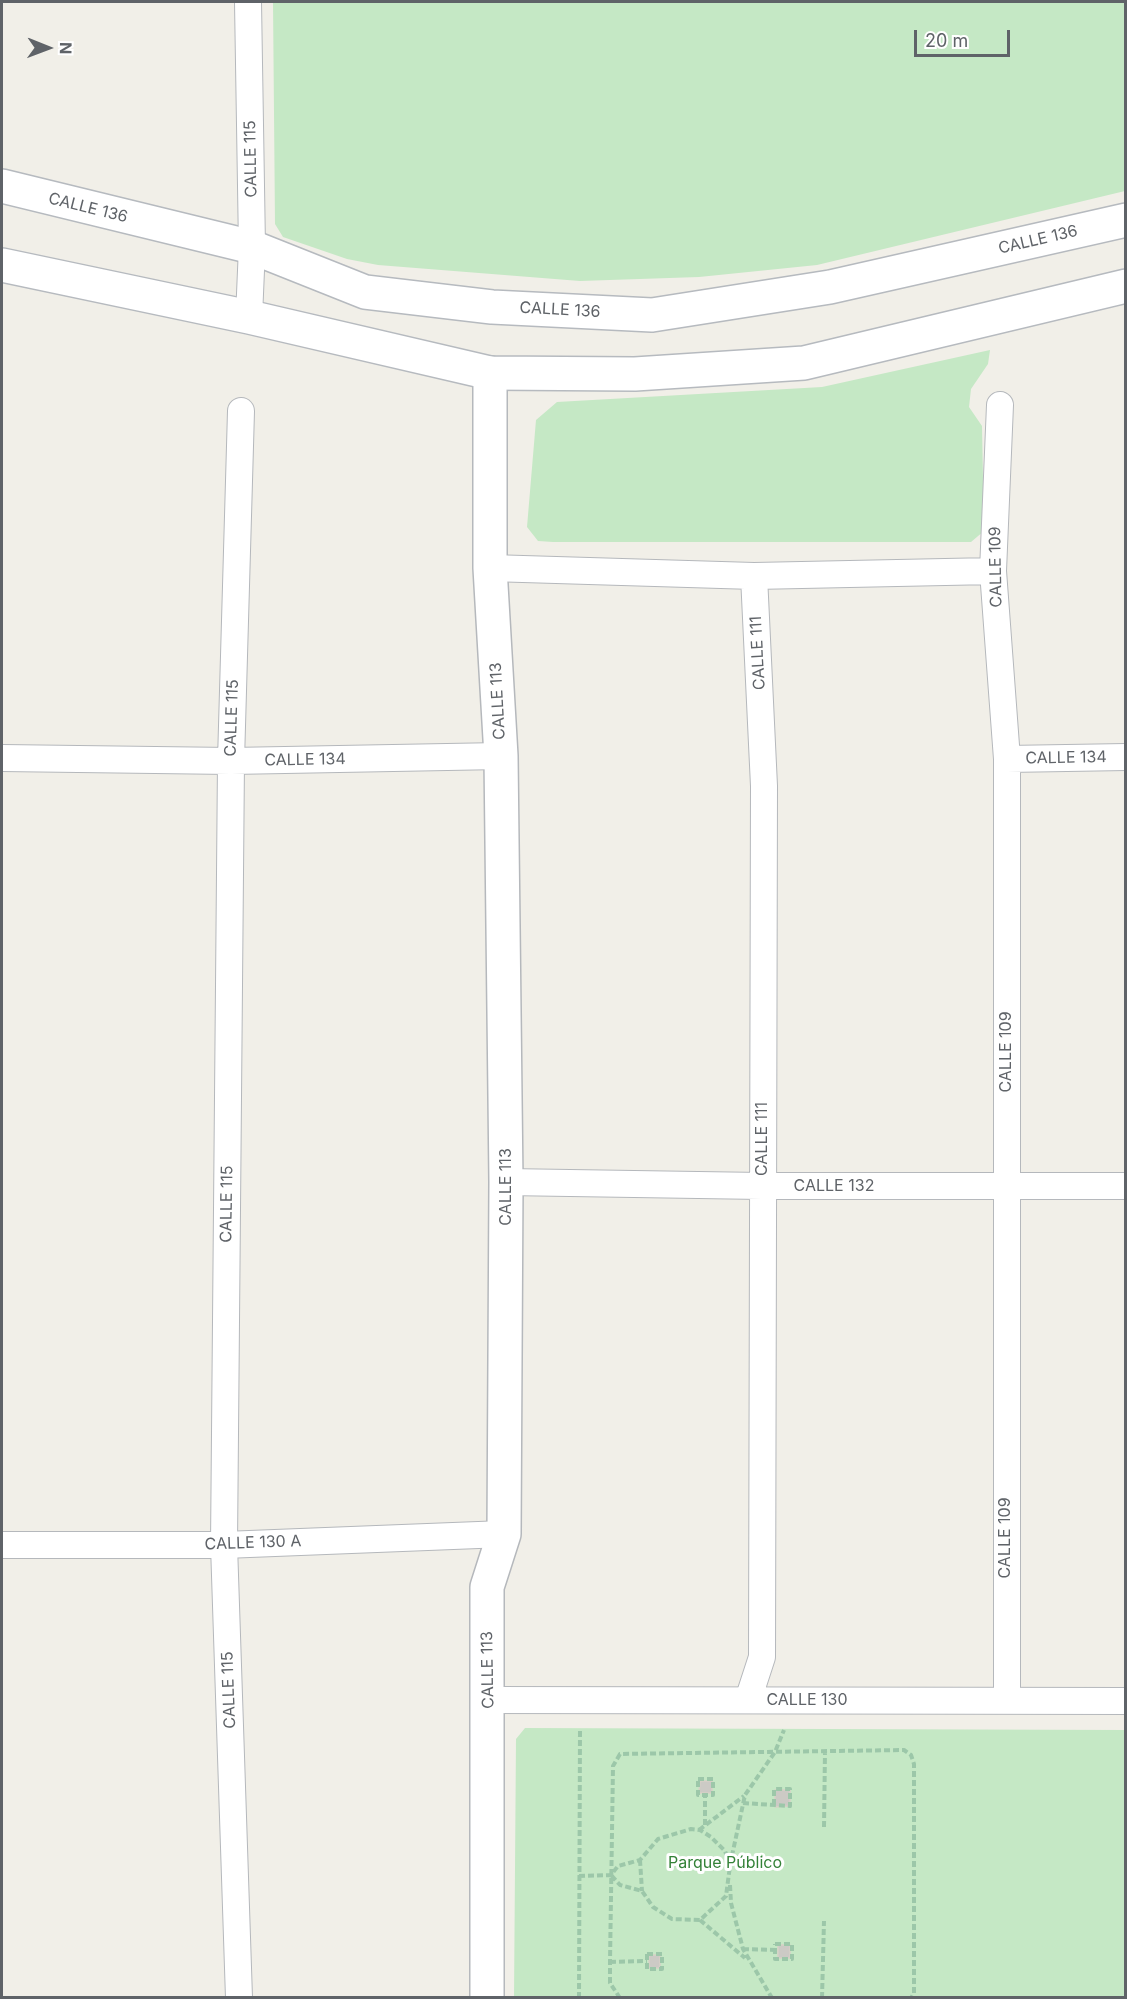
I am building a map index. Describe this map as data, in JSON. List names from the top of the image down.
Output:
{
  "streets": {
    "main road": ["CALLE 136", "CALLE 113"],
    "street": [
      "CALLE 115",
      "CALLE 109",
      "CALLE 111",
      "CALLE 134",
      "CALLE 132",
      "CALLE 130 A",
      "CALLE 130"
    ]
  },
  "crossings": [
    ["CALLE 115", "CALLE 136"],
    ["CALLE 115", "CALLE 134"],
    ["CALLE 115", "CALLE 130 A"],
    ["CALLE 109", "CALLE 134"],
    ["CALLE 109", "CALLE 132"],
    ["CALLE 109", "CALLE 130"],
    ["CALLE 111", "CALLE 132"],
    ["CALLE 111", "CALLE 130"],
    ["CALLE 113", "CALLE 134"],
    ["CALLE 113", "CALLE 132"],
    ["CALLE 113", "CALLE 130 A"],
    ["CALLE 113", "CALLE 130"]
  ],
  "parks": ["Parque Público"],
  "scale_bar": "20 m",
  "north": "right"
}
